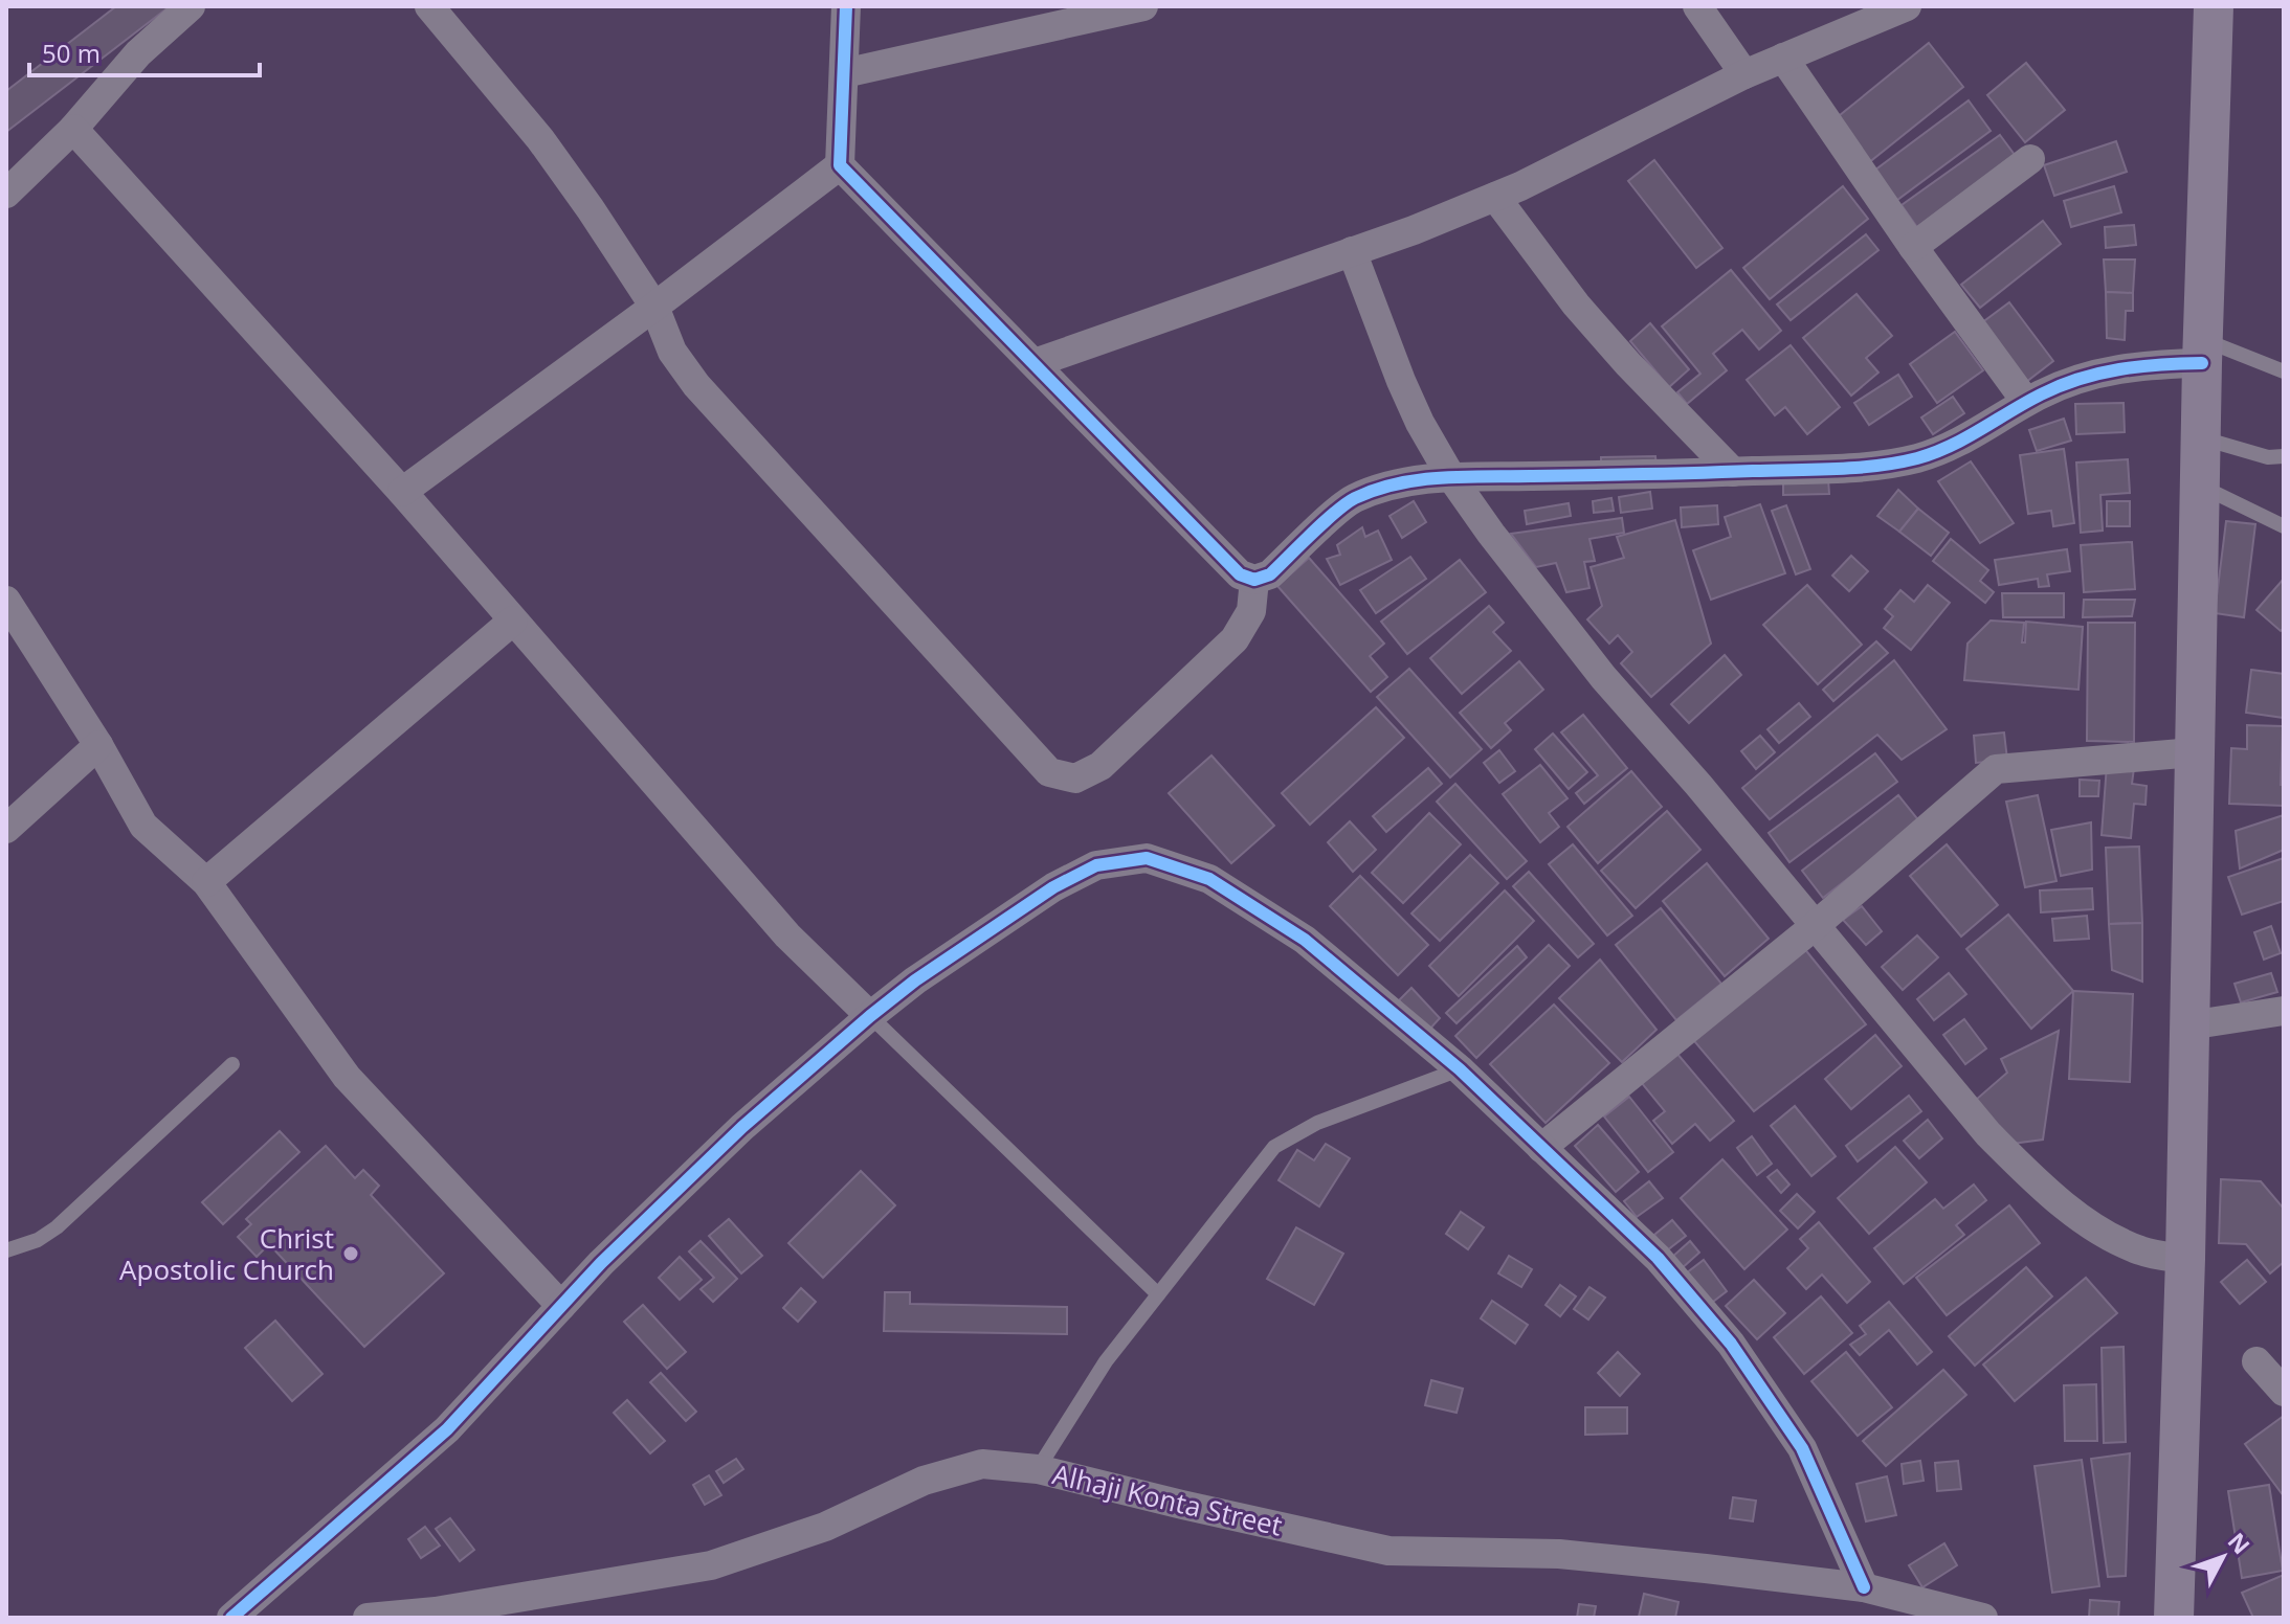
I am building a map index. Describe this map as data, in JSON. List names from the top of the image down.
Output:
{
  "streets": {
    "street": ["Alhaji Konta Street"]
  },
  "places": ["Christ Apostolic Church"],
  "scale_bar": "50 m",
  "north": "top right"
}
